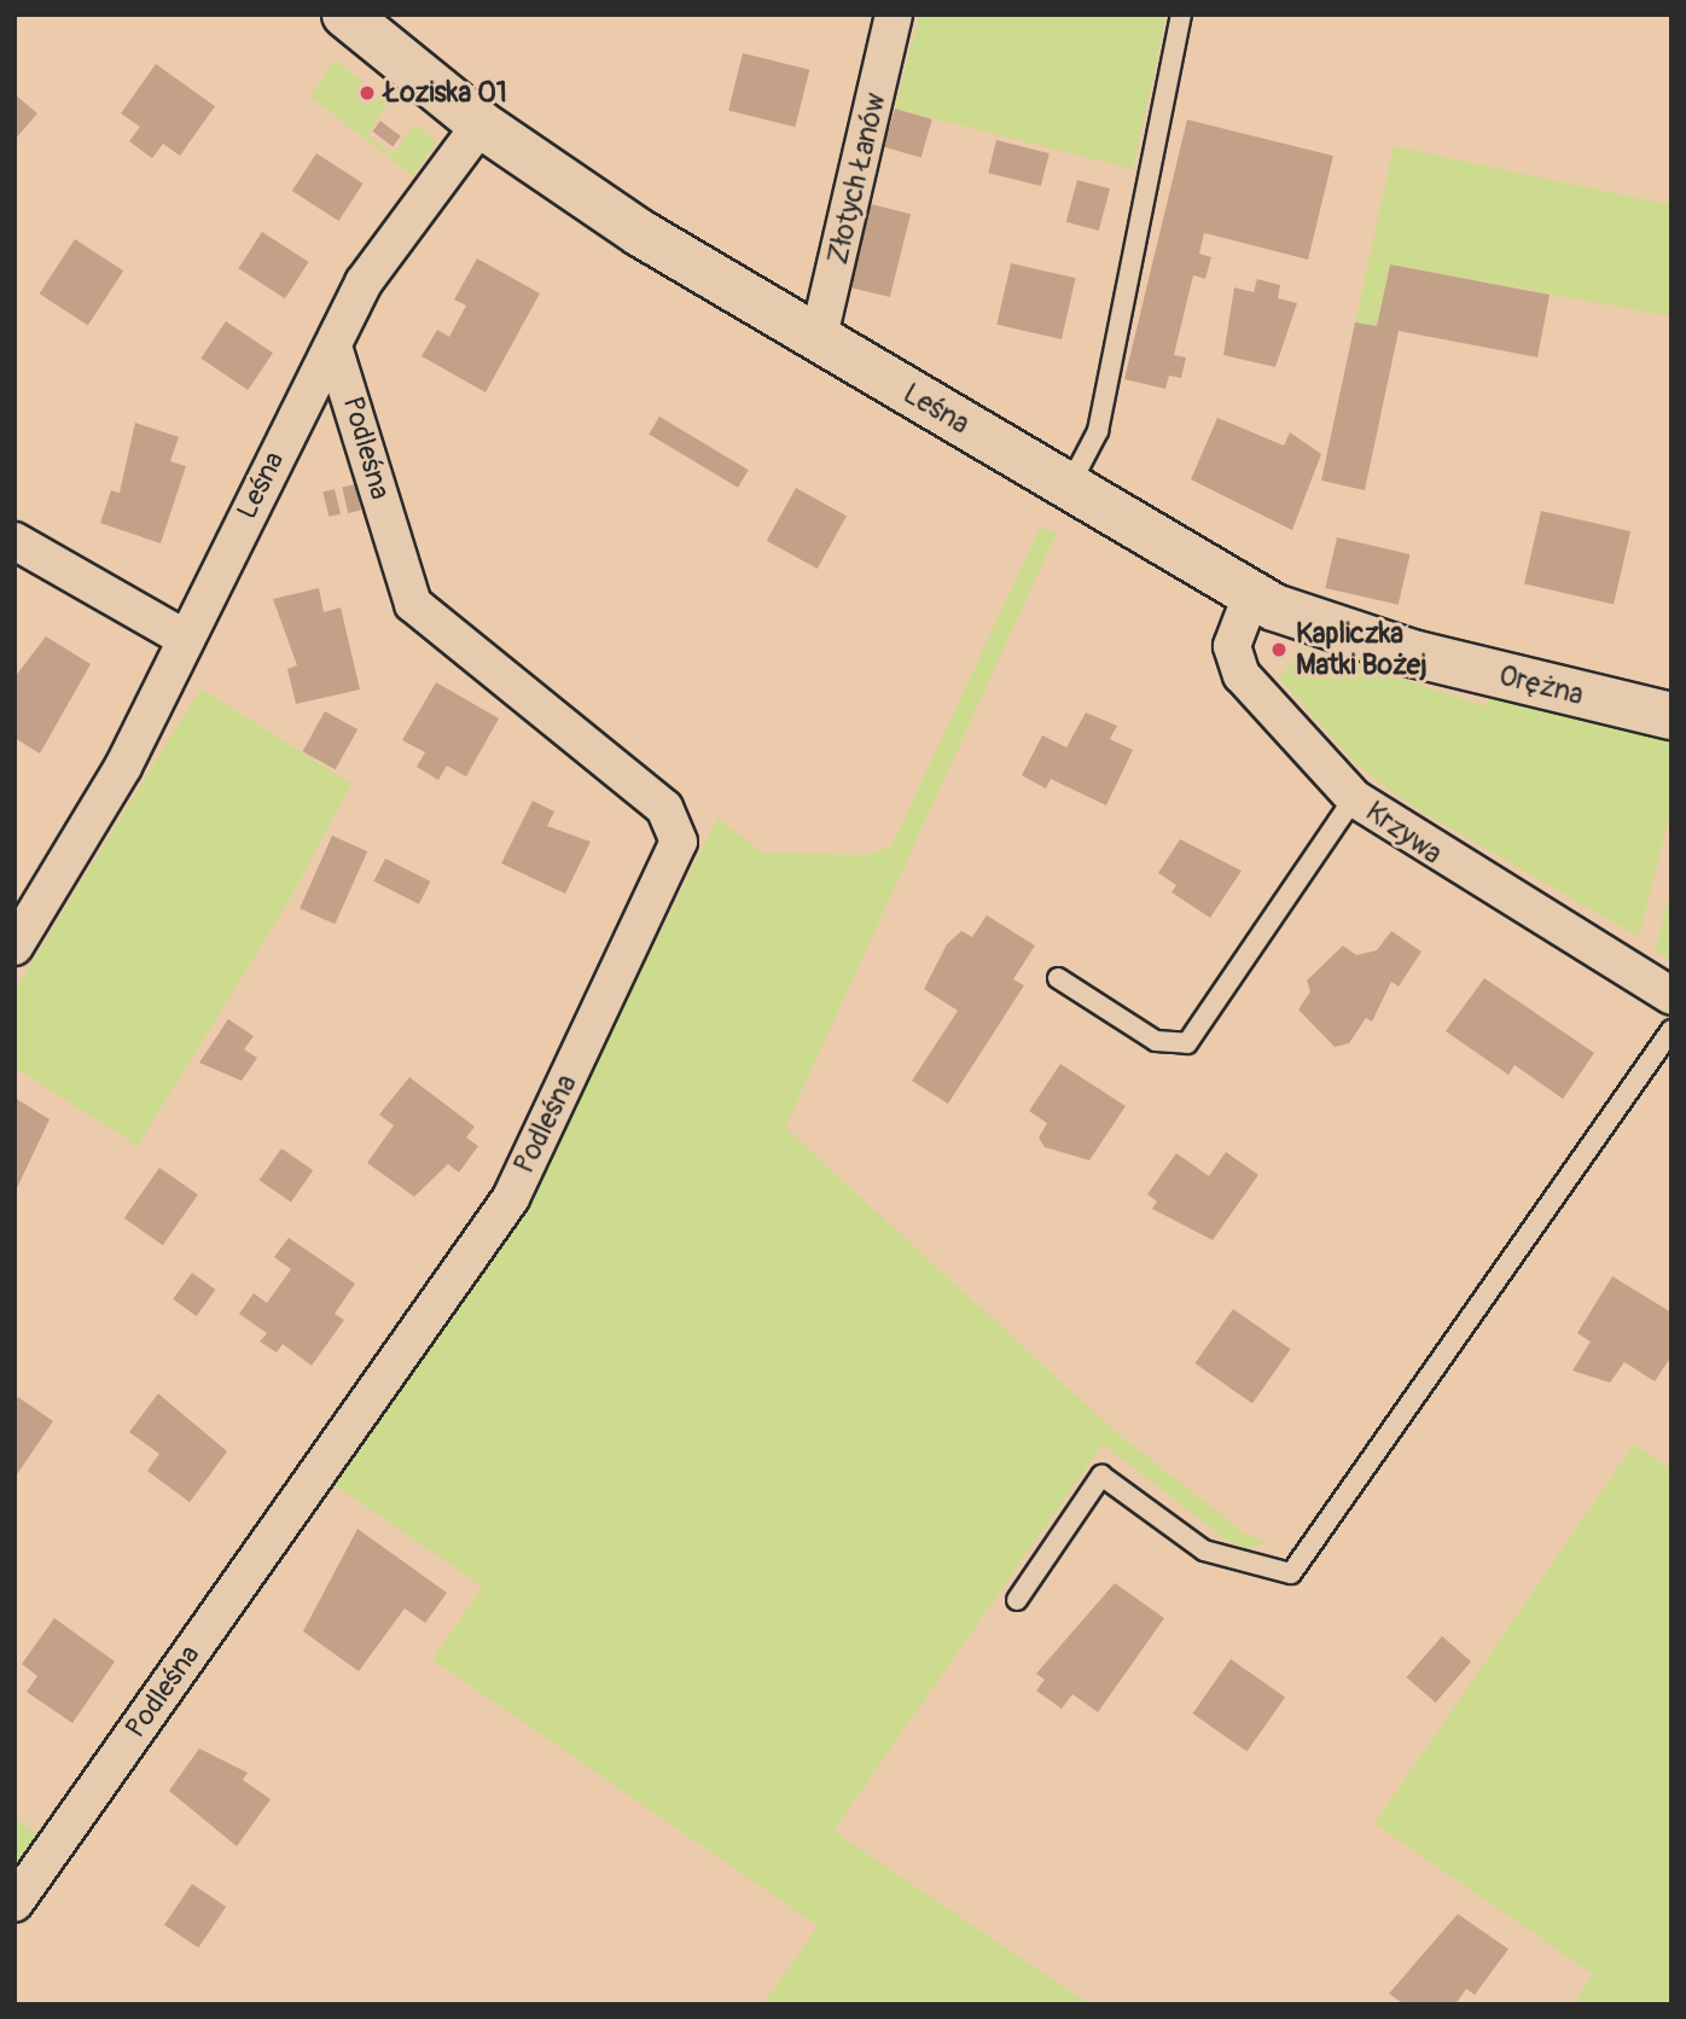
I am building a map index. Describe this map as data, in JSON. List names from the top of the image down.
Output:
{
  "streets": {
    "street": [
      "Złotych Łanów",
      "Leśna",
      "Podleśna",
      "Orężna",
      "Krzywa"
    ]
  },
  "crossings": [
    ["Złotych Łanów", "Leśna"],
    ["Leśna", "Podleśna"],
    ["Leśna", "Orężna"],
    ["Leśna", "Krzywa"]
  ],
  "places": ["Łoziska 01", "Kapliczka Matki Bożej"]
}
